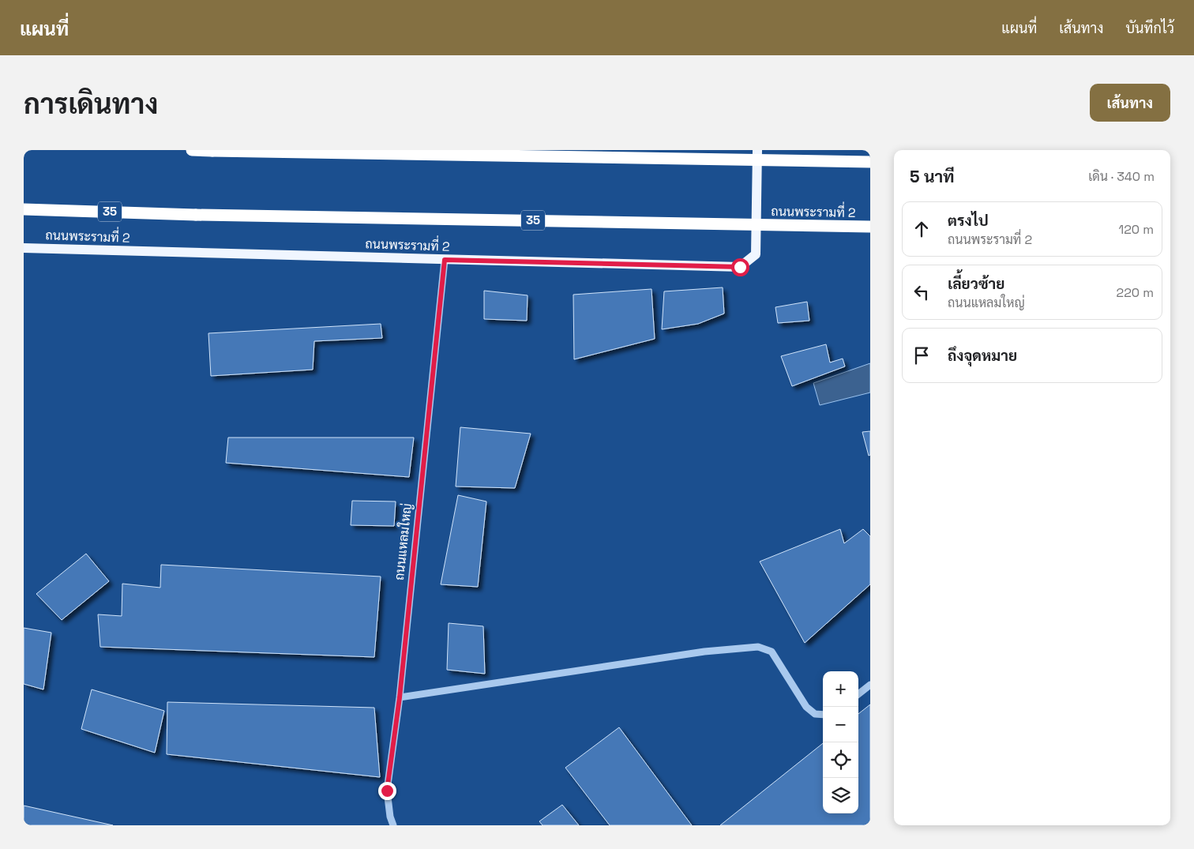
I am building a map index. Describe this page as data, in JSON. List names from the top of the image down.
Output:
{
  "streets": {
    "highway": ["35", "ถนนพระรามที่ 2"],
    "street": ["ถนนแหลมใหญ่"]
  },
  "crossings": [
    ["ถนนพระรามที่ 2", "ถนนแหลมใหญ่"]
  ],
  "page": {
    "header": "แผนที่",
    "nav": ["แผนที่", "เส้นทาง", "บันทึกไว้"],
    "buttons": "เส้นทาง",
    "title": "การเดินทาง",
    "heading": ["5 นาที", "เดิน · 340 m"],
    "list": [
      ["ตรงไป", "ถนนพระรามที่ 2", "120 m"],
      ["เลี้ยวซ้าย", "ถนนแหลมใหญ่", "220 m"],
      "ถึงจุดหมาย"
    ],
    "map_buttons": ["+", "−"]
  }
}
